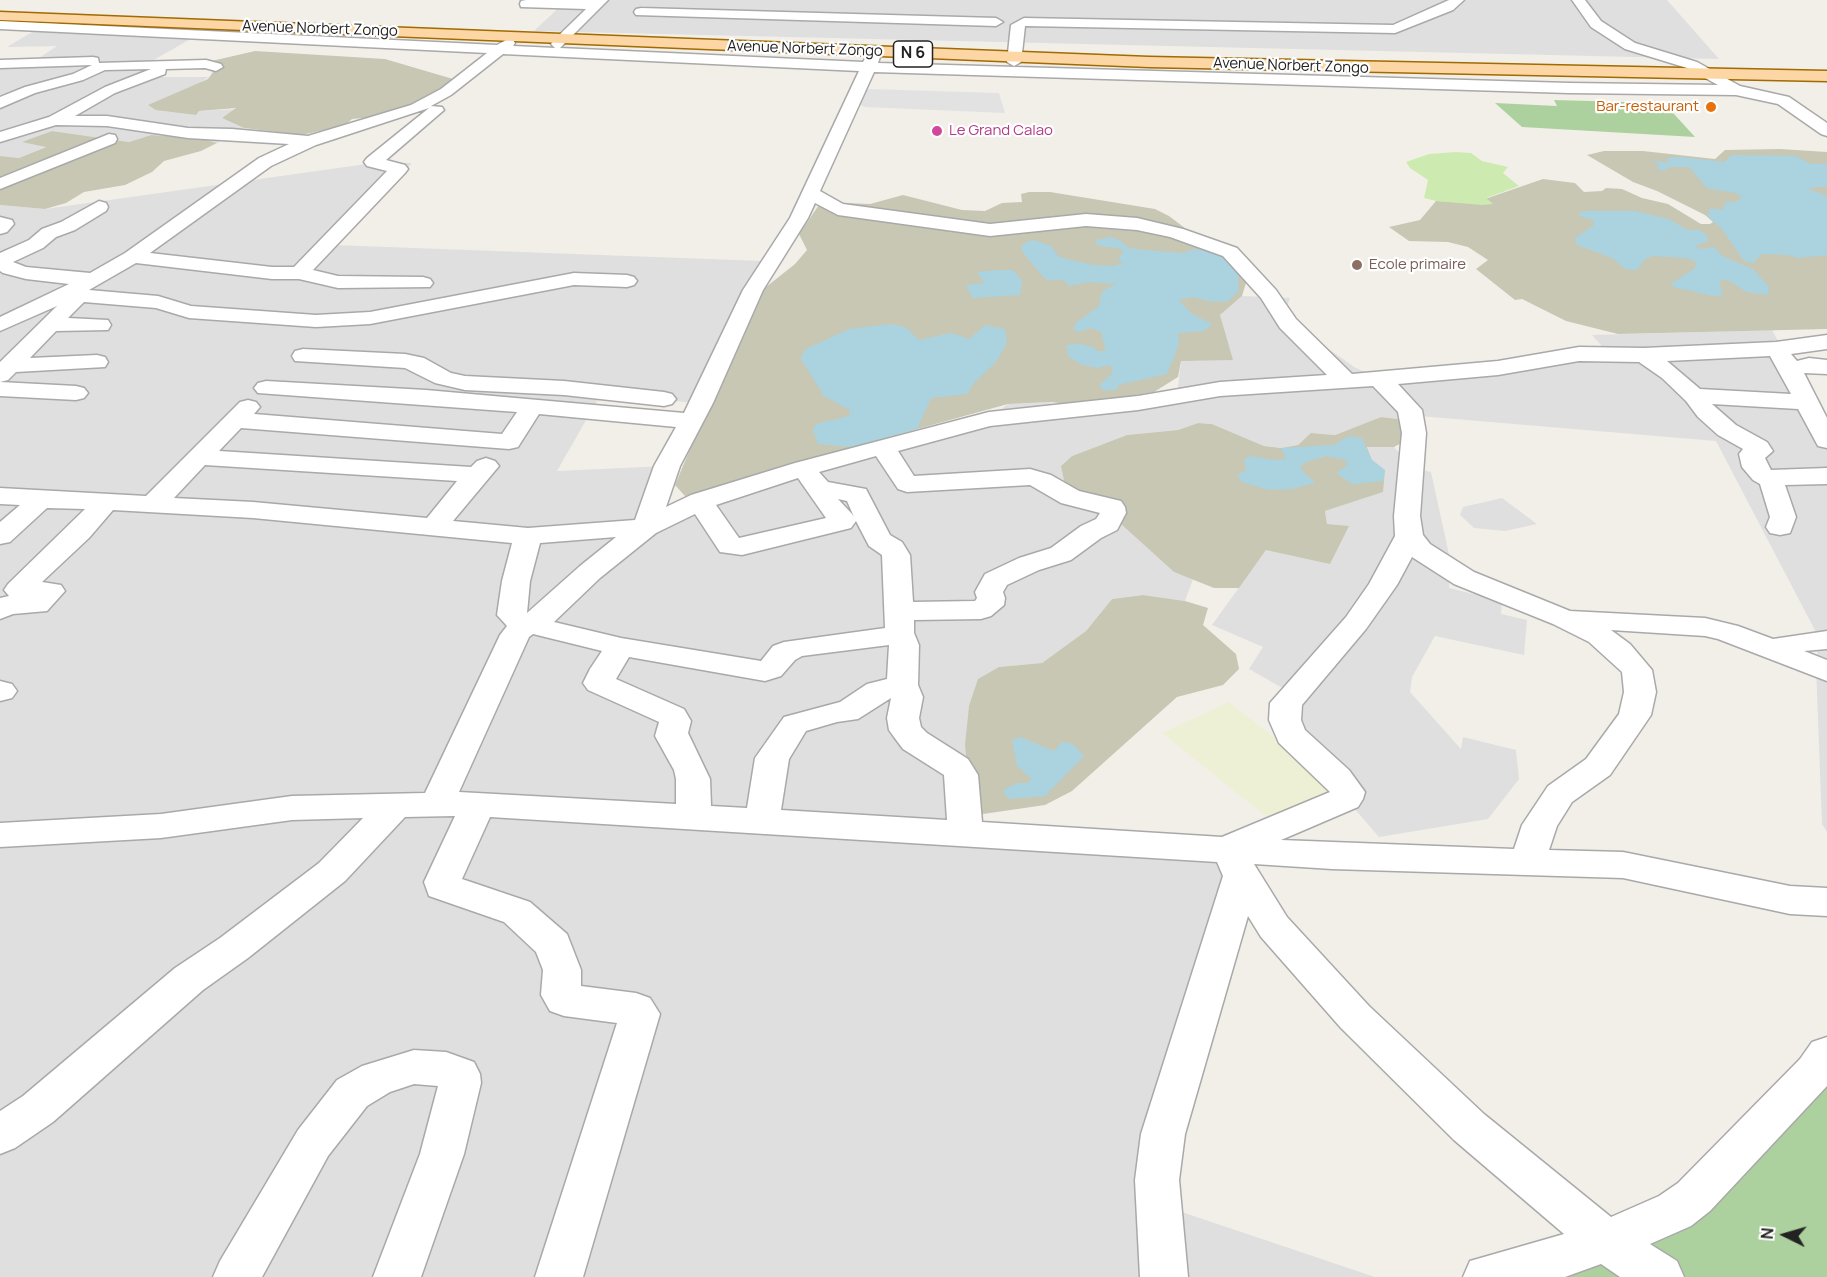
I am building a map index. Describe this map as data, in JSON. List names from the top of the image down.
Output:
{
  "streets": {
    "main road": ["Avenue Norbert Zongo", "N 6"]
  },
  "places": ["Bar-restaurant", "Le Grand Calao", "Ecole primaire"],
  "north": "left"
}
